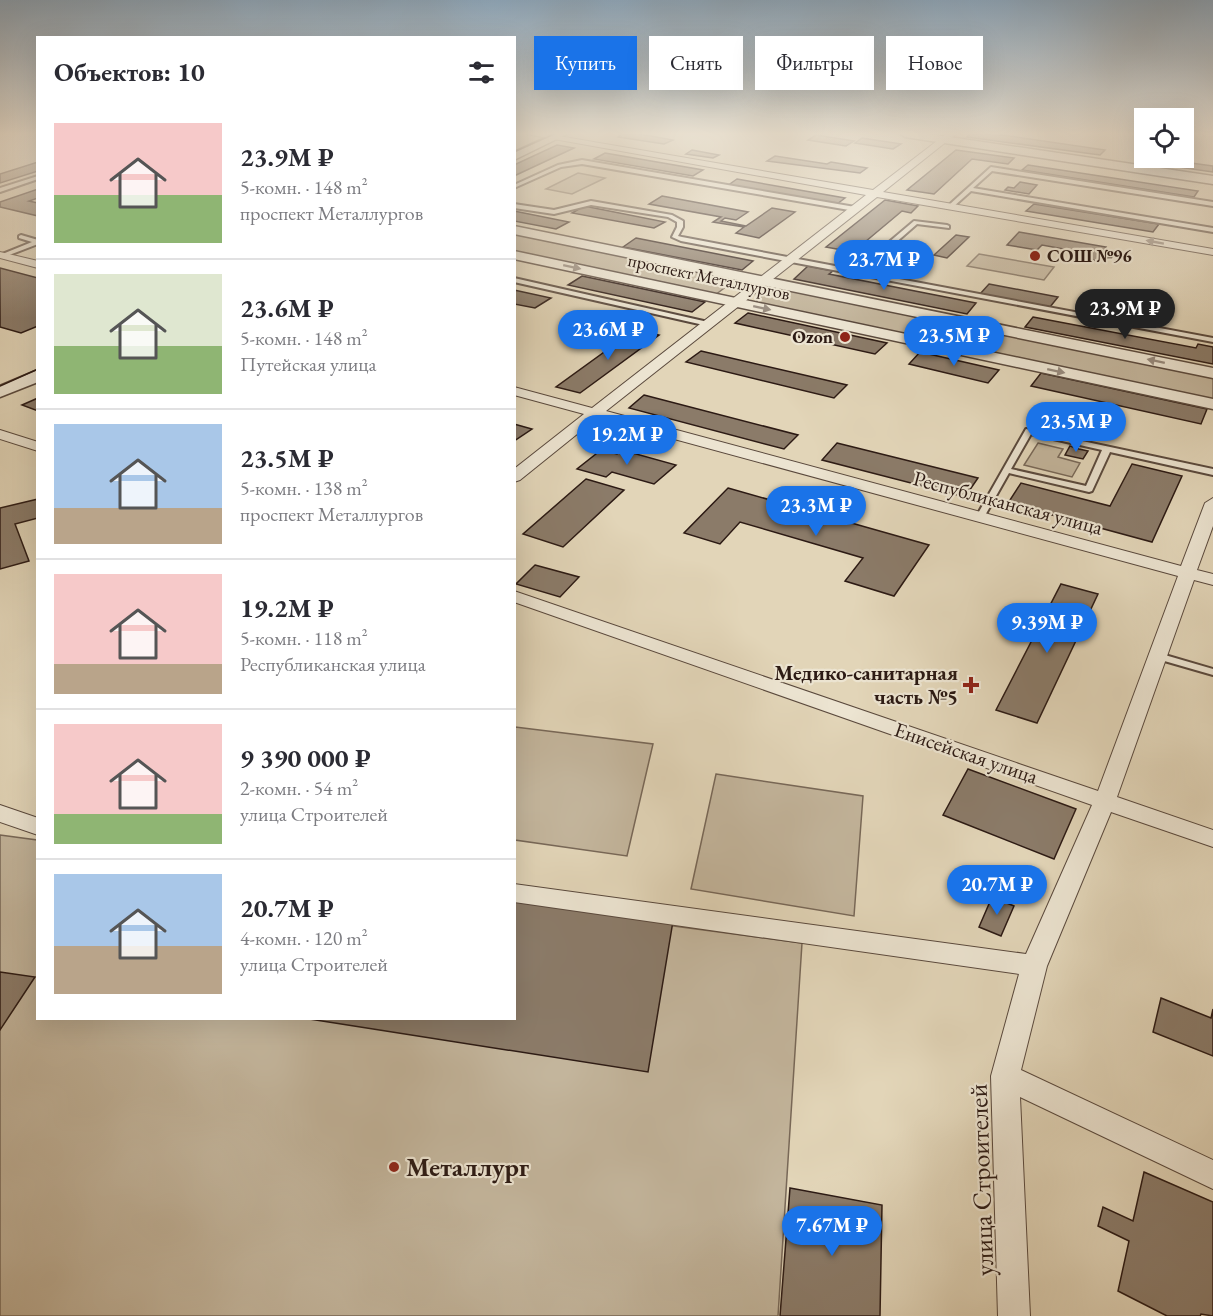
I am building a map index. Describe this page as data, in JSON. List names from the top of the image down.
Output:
{
  "streets": {
    "street": [
      "проспект Металлургов",
      "Республиканская улица",
      "Енисейская улица",
      "улица Строителей"
    ]
  },
  "crossings": [
    ["Республиканская улица", "улица Строителей"],
    ["Енисейская улица", "улица Строителей"]
  ],
  "places": {
    "other": ["СОШ №96", "Ozon", "Металлург"],
    "health": ["Медико-санитарная часть №5"]
  },
  "page": {
    "chip": [
      "Купить",
      "Снять",
      "Фильтры",
      "Новое"
    ],
    "heading": "Объектов: 10",
    "list": [
      {
        "name": "23.9M ₽",
        "note": "5-комн. · 148 m² · проспект Металлургов"
      },
      {
        "name": "23.6M ₽",
        "note": "5-комн. · 148 m² · Путейская улица"
      },
      {
        "name": "23.5M ₽",
        "note": "5-комн. · 138 m² · проспект Металлургов"
      },
      {
        "name": "19.2M ₽",
        "note": "5-комн. · 118 m² · Республиканская улица"
      },
      {
        "name": "9 390 000 ₽",
        "note": "2-комн. · 54 m² · улица Строителей"
      },
      {
        "name": "20.7M ₽",
        "note": "4-комн. · 120 m² · улица Строителей"
      }
    ],
    "price": [
      "23.7M ₽",
      "23.9M ₽",
      "23.6M ₽",
      "23.5M ₽",
      "23.5M ₽",
      "19.2M ₽",
      "23.3M ₽",
      "9.39M ₽",
      "20.7M ₽",
      "7.67M ₽"
    ]
  }
}
